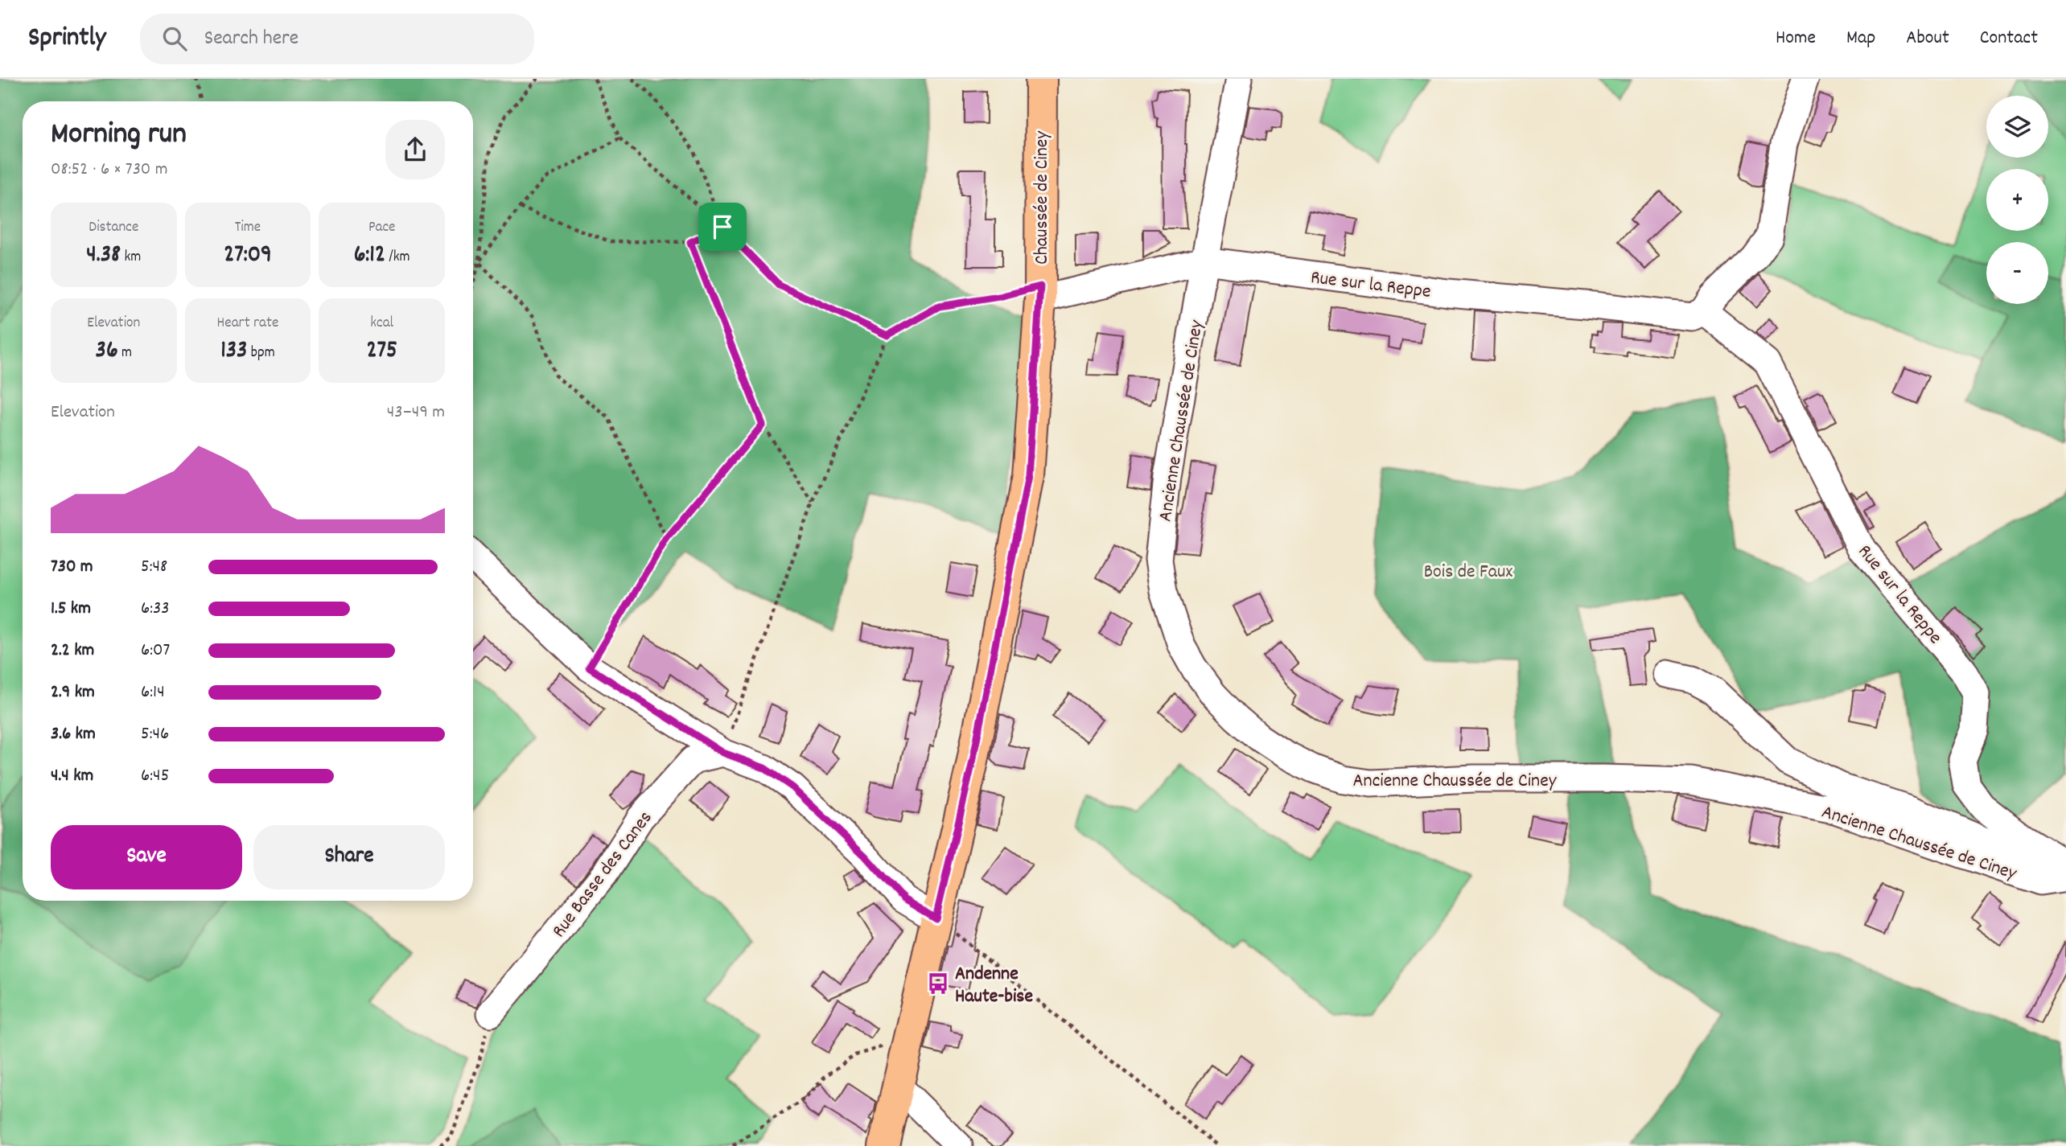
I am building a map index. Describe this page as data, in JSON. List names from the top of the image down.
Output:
{
  "streets": {
    "main road": ["Chaussée de Ciney"],
    "street": ["Rue sur la Reppe", "Ancienne Chaussée de Ciney", "Rue Basse des Canes"]
  },
  "crossings": [
    ["Chaussée de Ciney", "Rue sur la Reppe"],
    ["Rue sur la Reppe", "Ancienne Chaussée de Ciney"]
  ],
  "parks": ["Bois de Faux"],
  "places": {
    "bus stop": ["Andenne Haute-bise"]
  },
  "page": {
    "header": "Sprintly",
    "search": "Search here",
    "nav": [
      "Home",
      "Map",
      "About",
      "Contact"
    ],
    "map_buttons": ["+", "−"],
    "heading": ["Morning run", "08:52 · 6 × 730 m"],
    "stats": [
      ["Distance", "4.38 km"],
      ["Time", "27:09"],
      ["Pace", "6:12 /km"],
      ["Elevation", "36 m"],
      ["Heart rate", "133 bpm"],
      ["kcal", "275"]
    ],
    "chart": ["Elevation", "43–49 m"],
    "list": [
      {
        "name": "730 m",
        "note": "5:48"
      },
      {
        "name": "1.5 km",
        "note": "6:33"
      },
      {
        "name": "2.2 km",
        "note": "6:07"
      },
      {
        "name": "2.9 km",
        "note": "6:14"
      },
      {
        "name": "3.6 km",
        "note": "5:46"
      },
      {
        "name": "4.4 km",
        "note": "6:45"
      }
    ],
    "buttons": ["Save", "Share"]
  }
}
